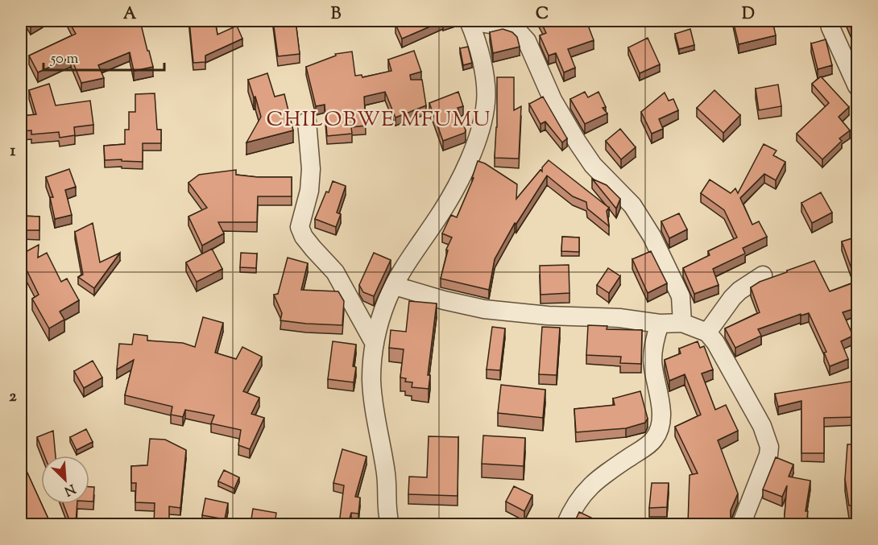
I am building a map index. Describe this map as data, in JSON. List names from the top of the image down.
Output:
{
  "districts": ["CHILOBWE MFUMU"],
  "scale_bar": "50 m",
  "north": "bottom right",
  "grid": {
    "columns": [
      "A",
      "B",
      "C",
      "D"
    ],
    "rows": ["1", "2"]
  }
}
